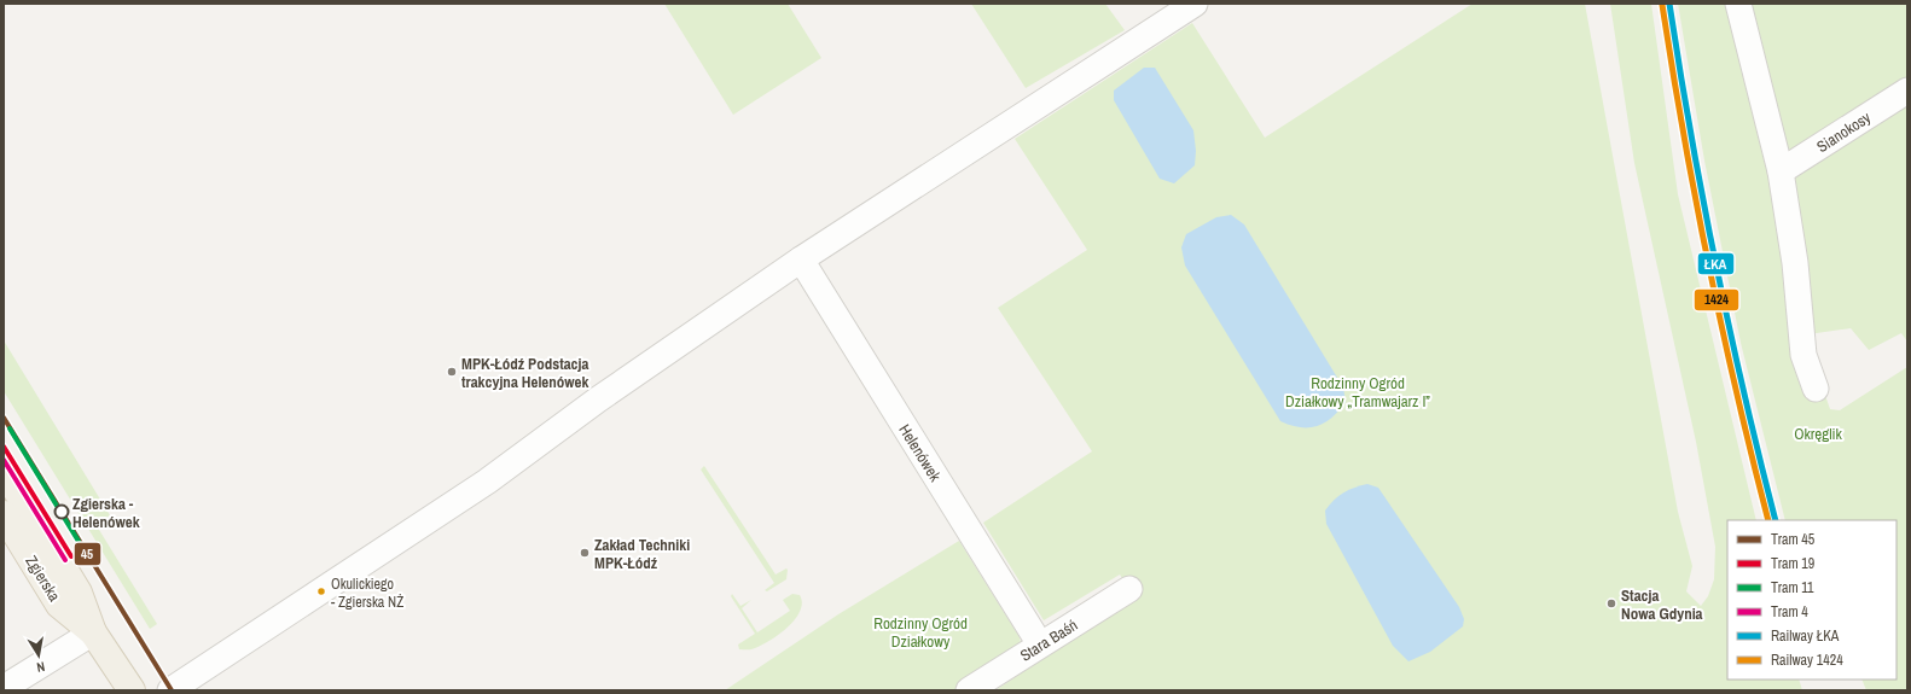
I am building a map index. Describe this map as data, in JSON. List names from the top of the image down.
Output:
{
  "streets": {
    "main road": ["Zgierska"],
    "street": ["Sianokosy", "Helenówek", "Stara Baśń"]
  },
  "crossings": [
    ["Helenówek", "Stara Baśń"]
  ],
  "parks": ["Rodzinny Ogród Działkowy „Tramwajarz I”", "Okręglik", "Rodzinny Ogród Działkowy"],
  "places": [
    "MPK-Łódź Podstacja trakcyjna Helenówek",
    "Zgierska - Helenówek",
    "Zakład Techniki MPK-Łódź",
    "Okulickiego - Zgierska NŻ",
    "Stacja Nowa Gdynia"
  ],
  "lines": [
    "rail line ŁKA",
    "rail line 1424",
    "tram line 45",
    "tram line 11",
    "tram line 19",
    "tram line 4"
  ],
  "legend": [
    "Tram 45",
    "Tram 19",
    "Tram 11",
    "Tram 4",
    "Railway ŁKA",
    "Railway 1424"
  ],
  "north": "bottom"
}
